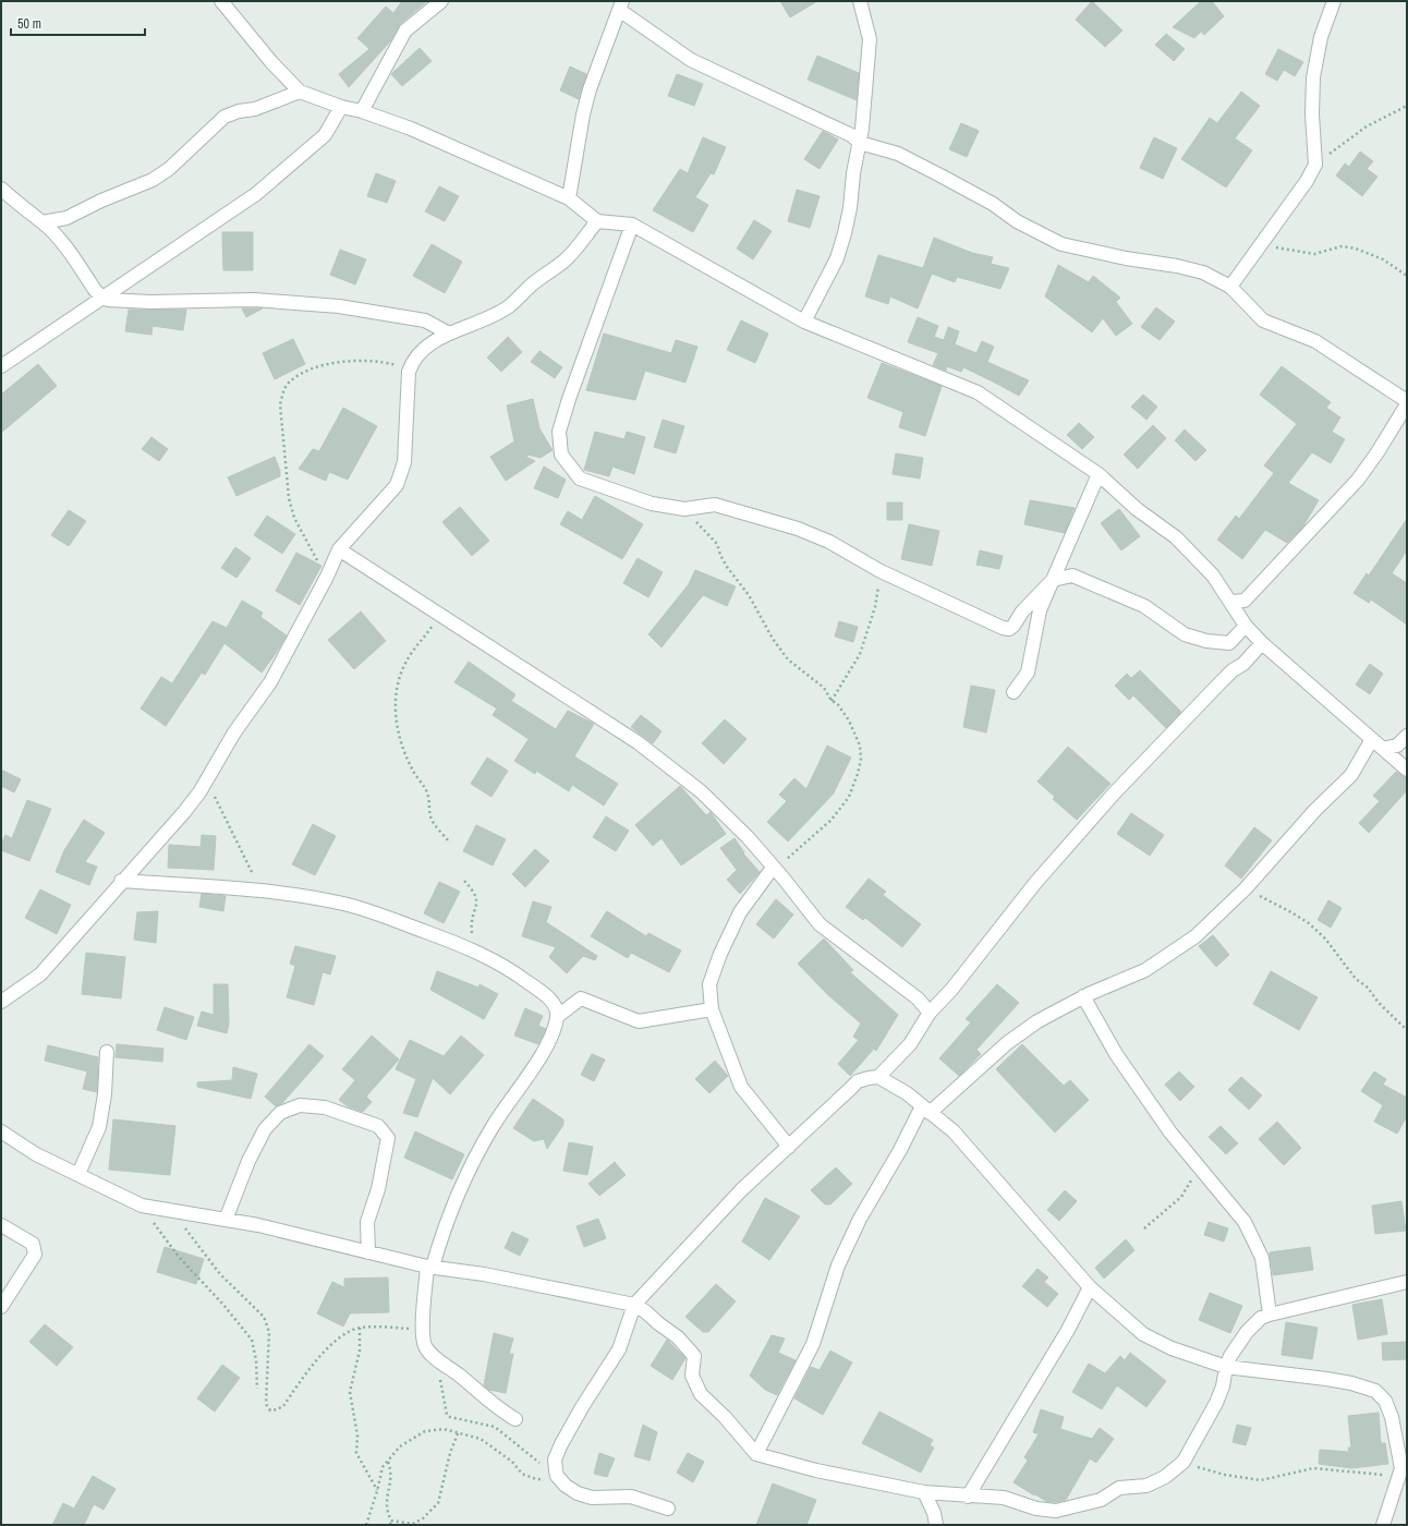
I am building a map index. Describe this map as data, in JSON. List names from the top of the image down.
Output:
{
  "scale_bar": "50 m"
}
